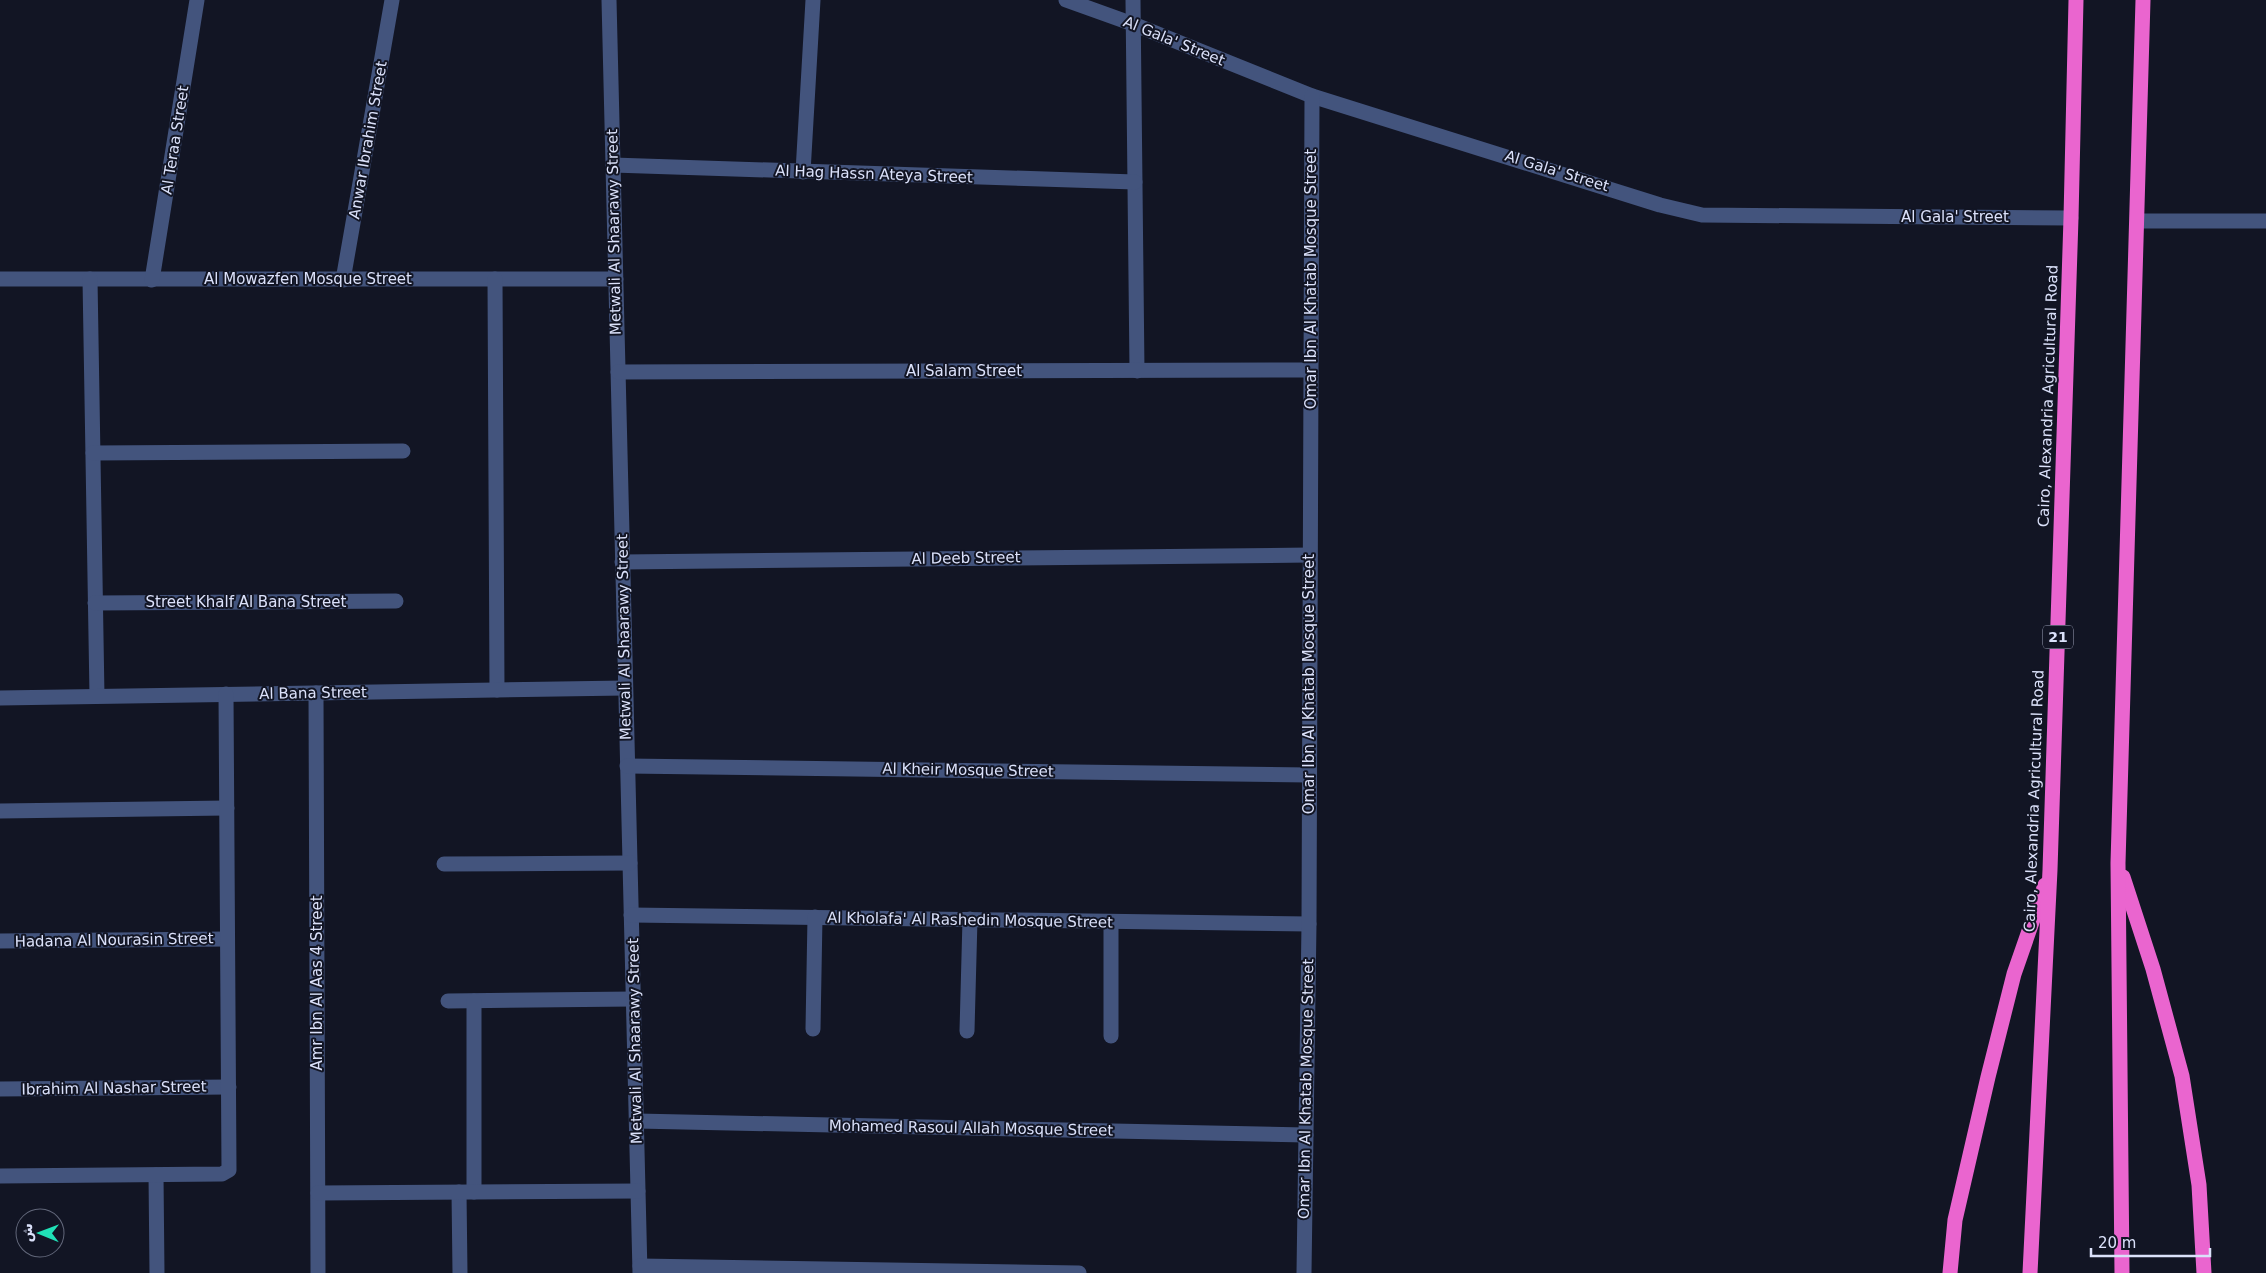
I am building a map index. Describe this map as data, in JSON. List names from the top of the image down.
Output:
{
  "streets": {
    "highway": ["Cairo, Alexandria Agricultural Road", "21"],
    "street": [
      "Al Gala' Street",
      "Al Teraa Street",
      "Anwar Ibrahim Street",
      "Al Hag Hassn Ateya Street",
      "Metwali Al Shaarawy Street",
      "Al Mowazfen Mosque Street",
      "Omar Ibn Al Khatab Mosque Street",
      "Al Salam Street",
      "Al Deeb Street",
      "Street Khalf Al Bana Street",
      "Al Bana Street",
      "Al Kheir Mosque Street",
      "Al Kholafa' Al Rashedin Mosque Street",
      "Hadana Al Nourasin Street",
      "Amr Ibn Al Aas 4 Street",
      "Ibrahim Al Nashar Street",
      "Mohamed Rasoul Allah Mosque Street"
    ]
  },
  "crossings": [
    ["Al Gala' Street", "Omar Ibn Al Khatab Mosque Street"],
    ["Al Gala' Street", "Cairo, Alexandria Agricultural Road"],
    ["Al Teraa Street", "Al Mowazfen Mosque Street"],
    ["Anwar Ibrahim Street", "Al Mowazfen Mosque Street"],
    ["Al Hag Hassn Ateya Street", "Metwali Al Shaarawy Street"],
    ["Metwali Al Shaarawy Street", "Al Mowazfen Mosque Street"],
    ["Metwali Al Shaarawy Street", "Al Salam Street"],
    ["Metwali Al Shaarawy Street", "Al Deeb Street"],
    ["Metwali Al Shaarawy Street", "Al Bana Street"],
    ["Metwali Al Shaarawy Street", "Al Kheir Mosque Street"],
    ["Metwali Al Shaarawy Street", "Al Kholafa' Al Rashedin Mosque Street"],
    ["Metwali Al Shaarawy Street", "Mohamed Rasoul Allah Mosque Street"],
    ["Omar Ibn Al Khatab Mosque Street", "Al Salam Street"],
    ["Omar Ibn Al Khatab Mosque Street", "Al Deeb Street"],
    ["Omar Ibn Al Khatab Mosque Street", "Al Kheir Mosque Street"],
    ["Omar Ibn Al Khatab Mosque Street", "Al Kholafa' Al Rashedin Mosque Street"],
    ["Omar Ibn Al Khatab Mosque Street", "Mohamed Rasoul Allah Mosque Street"],
    ["Al Bana Street", "Amr Ibn Al Aas 4 Street"]
  ],
  "scale_bar": "20 m",
  "north": "left"
}
